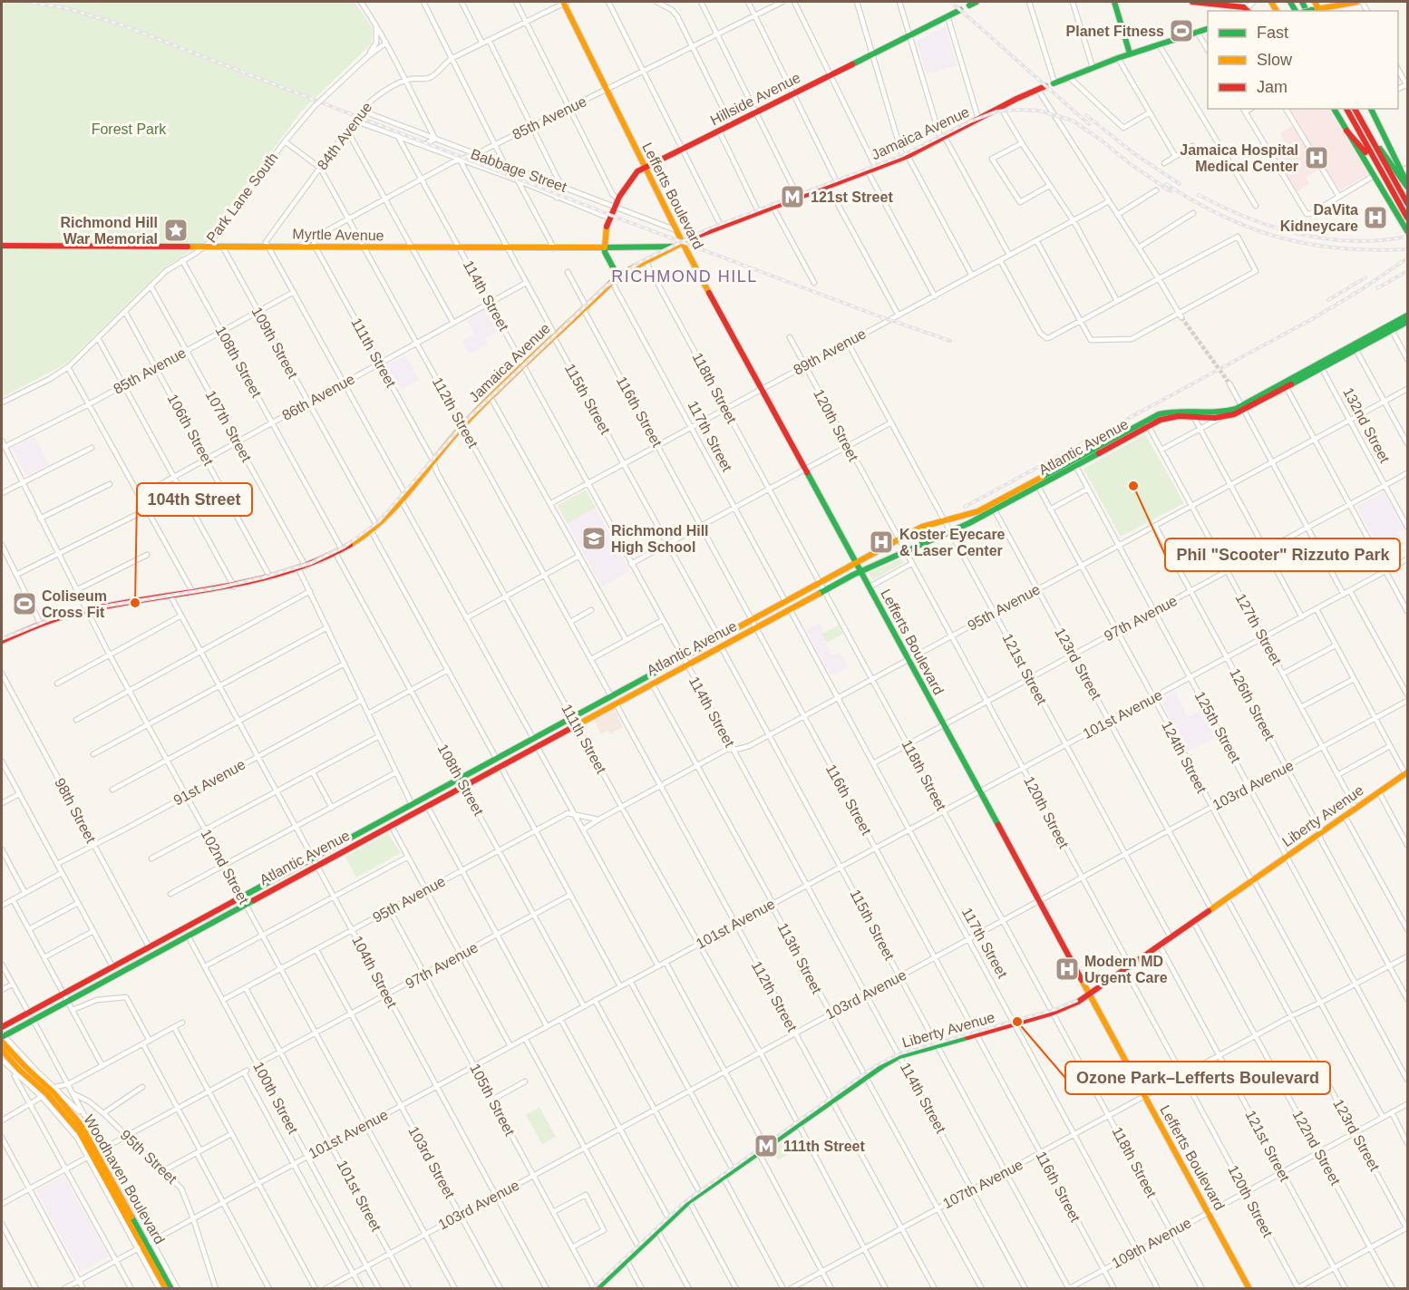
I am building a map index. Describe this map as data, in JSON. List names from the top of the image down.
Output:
{
  "streets": {
    "main road": [
      "Hillside Avenue",
      "Jamaica Avenue",
      "Lefferts Boulevard",
      "Myrtle Avenue",
      "Atlantic Avenue",
      "Liberty Avenue",
      "Woodhaven Boulevard"
    ],
    "street": [
      "85th Avenue",
      "84th Avenue",
      "Babbage Street",
      "Park Lane South",
      "114th Street",
      "109th Street",
      "89th Avenue",
      "111th Street",
      "108th Street",
      "118th Street",
      "86th Avenue",
      "115th Street",
      "116th Street",
      "112th Street",
      "120th Street",
      "132nd Street",
      "107th Street",
      "106th Street",
      "117th Street",
      "95th Avenue",
      "97th Avenue",
      "127th Street",
      "123rd Street",
      "121st Street",
      "126th Street",
      "101st Avenue",
      "125th Street",
      "124th Street",
      "91st Avenue",
      "103rd Avenue",
      "98th Street",
      "102nd Street",
      "113th Street",
      "104th Street",
      "100th Street",
      "105th Street",
      "122nd Street",
      "95th Street",
      "103rd Street",
      "107th Avenue",
      "101st Street",
      "109th Avenue"
    ]
  },
  "crossings": [
    ["Hillside Avenue", "Babbage Street"],
    ["Hillside Avenue", "Lefferts Boulevard"],
    ["Hillside Avenue", "Myrtle Avenue"],
    ["85th Avenue", "Babbage Street"],
    ["85th Avenue", "Lefferts Boulevard"],
    ["85th Avenue", "Myrtle Avenue"],
    ["85th Avenue", "114th Street"],
    ["85th Avenue", "109th Street"],
    ["85th Avenue", "108th Street"],
    ["85th Avenue", "115th Street"],
    ["85th Avenue", "112th Street"],
    ["85th Avenue", "107th Street"],
    ["85th Avenue", "106th Street"],
    ["85th Avenue", "102nd Street"],
    ["Jamaica Avenue", "Lefferts Boulevard"],
    ["Jamaica Avenue", "Myrtle Avenue"],
    ["Jamaica Avenue", "114th Street"],
    ["Jamaica Avenue", "109th Street"],
    ["Jamaica Avenue", "111th Street"],
    ["Jamaica Avenue", "108th Street"],
    ["Jamaica Avenue", "118th Street"],
    ["Jamaica Avenue", "115th Street"],
    ["Jamaica Avenue", "116th Street"],
    ["Jamaica Avenue", "112th Street"],
    ["Jamaica Avenue", "107th Street"],
    ["Jamaica Avenue", "106th Street"],
    ["Jamaica Avenue", "117th Street"],
    ["Jamaica Avenue", "102nd Street"],
    ["Jamaica Avenue", "104th Street"],
    ["84th Avenue", "Babbage Street"],
    ["84th Avenue", "Lefferts Boulevard"],
    ["84th Avenue", "Myrtle Avenue"],
    ["84th Avenue", "112th Street"],
    ["Babbage Street", "Lefferts Boulevard"],
    ["Lefferts Boulevard", "89th Avenue"],
    ["Lefferts Boulevard", "Atlantic Avenue"],
    ["Lefferts Boulevard", "95th Avenue"],
    ["Lefferts Boulevard", "97th Avenue"],
    ["Lefferts Boulevard", "101st Avenue"],
    ["Lefferts Boulevard", "103rd Avenue"],
    ["Lefferts Boulevard", "Liberty Avenue"],
    ["Lefferts Boulevard", "107th Avenue"],
    ["Lefferts Boulevard", "109th Avenue"],
    ["Park Lane South", "Myrtle Avenue"],
    ["Park Lane South", "108th Street"],
    ["Park Lane South", "112th Street"],
    ["Park Lane South", "107th Street"],
    ["Park Lane South", "106th Street"],
    ["Myrtle Avenue", "114th Street"],
    ["Myrtle Avenue", "109th Street"],
    ["Myrtle Avenue", "111th Street"],
    ["Myrtle Avenue", "115th Street"],
    ["Myrtle Avenue", "112th Street"],
    ["114th Street", "89th Avenue"],
    ["114th Street", "86th Avenue"],
    ["114th Street", "Atlantic Avenue"],
    ["114th Street", "95th Avenue"],
    ["114th Street", "101st Avenue"],
    ["114th Street", "103rd Avenue"],
    ["114th Street", "Liberty Avenue"],
    ["114th Street", "107th Avenue"],
    ["109th Street", "86th Avenue"],
    ["89th Avenue", "118th Street"],
    ["89th Avenue", "115th Street"],
    ["89th Avenue", "116th Street"],
    ["89th Avenue", "120th Street"],
    ["89th Avenue", "117th Street"],
    ["89th Avenue", "121st Street"],
    ["111th Street", "86th Avenue"],
    ["111th Street", "Atlantic Avenue"],
    ["111th Street", "95th Avenue"],
    ["111th Street", "101st Avenue"],
    ["111th Street", "103rd Avenue"],
    ["111th Street", "Liberty Avenue"],
    ["111th Street", "107th Avenue"],
    ["108th Street", "86th Avenue"],
    ["108th Street", "Atlantic Avenue"],
    ["108th Street", "95th Avenue"],
    ["108th Street", "97th Avenue"],
    ["108th Street", "101st Avenue"],
    ["118th Street", "Atlantic Avenue"],
    ["118th Street", "95th Avenue"],
    ["118th Street", "97th Avenue"],
    ["118th Street", "101st Avenue"],
    ["118th Street", "103rd Avenue"],
    ["118th Street", "Liberty Avenue"],
    ["118th Street", "107th Avenue"],
    ["118th Street", "109th Avenue"],
    ["86th Avenue", "115th Street"],
    ["86th Avenue", "112th Street"],
    ["86th Avenue", "107th Street"],
    ["86th Avenue", "106th Street"],
    ["115th Street", "Atlantic Avenue"],
    ["115th Street", "95th Avenue"],
    ["115th Street", "101st Avenue"],
    ["115th Street", "103rd Avenue"],
    ["115th Street", "Liberty Avenue"],
    ["115th Street", "107th Avenue"],
    ["115th Street", "109th Avenue"],
    ["116th Street", "Atlantic Avenue"],
    ["116th Street", "95th Avenue"],
    ["116th Street", "101st Avenue"],
    ["116th Street", "103rd Avenue"],
    ["116th Street", "Liberty Avenue"],
    ["116th Street", "107th Avenue"],
    ["116th Street", "109th Avenue"],
    ["112th Street", "Atlantic Avenue"],
    ["112th Street", "95th Avenue"],
    ["112th Street", "101st Avenue"],
    ["112th Street", "103rd Avenue"],
    ["112th Street", "Liberty Avenue"],
    ["112th Street", "107th Avenue"],
    ["120th Street", "Atlantic Avenue"],
    ["120th Street", "95th Avenue"],
    ["120th Street", "97th Avenue"],
    ["120th Street", "101st Avenue"],
    ["120th Street", "103rd Avenue"],
    ["120th Street", "Liberty Avenue"],
    ["120th Street", "107th Avenue"],
    ["120th Street", "109th Avenue"],
    ["132nd Street", "Atlantic Avenue"],
    ["132nd Street", "95th Avenue"],
    ["132nd Street", "97th Avenue"],
    ["117th Street", "Atlantic Avenue"],
    ["117th Street", "95th Avenue"],
    ["117th Street", "97th Avenue"],
    ["117th Street", "101st Avenue"],
    ["117th Street", "103rd Avenue"],
    ["117th Street", "Liberty Avenue"],
    ["117th Street", "107th Avenue"],
    ["117th Street", "109th Avenue"],
    ["Atlantic Avenue", "127th Street"],
    ["Atlantic Avenue", "123rd Street"],
    ["Atlantic Avenue", "121st Street"],
    ["Atlantic Avenue", "125th Street"],
    ["Atlantic Avenue", "124th Street"],
    ["Atlantic Avenue", "98th Street"],
    ["Atlantic Avenue", "102nd Street"],
    ["Atlantic Avenue", "113th Street"],
    ["Atlantic Avenue", "104th Street"],
    ["Atlantic Avenue", "100th Street"],
    ["Atlantic Avenue", "Woodhaven Boulevard"],
    ["95th Avenue", "127th Street"],
    ["95th Avenue", "123rd Street"],
    ["95th Avenue", "121st Street"],
    ["95th Avenue", "126th Street"],
    ["95th Avenue", "125th Street"],
    ["95th Avenue", "124th Street"],
    ["95th Avenue", "102nd Street"],
    ["95th Avenue", "113th Street"],
    ["95th Avenue", "104th Street"],
    ["95th Avenue", "100th Street"],
    ["95th Avenue", "105th Street"],
    ["95th Avenue", "103rd Street"],
    ["95th Avenue", "101st Street"],
    ["97th Avenue", "127th Street"],
    ["97th Avenue", "123rd Street"],
    ["97th Avenue", "121st Street"],
    ["97th Avenue", "126th Street"],
    ["97th Avenue", "125th Street"],
    ["97th Avenue", "124th Street"],
    ["97th Avenue", "102nd Street"],
    ["97th Avenue", "104th Street"],
    ["97th Avenue", "100th Street"],
    ["97th Avenue", "105th Street"],
    ["97th Avenue", "103rd Street"],
    ["97th Avenue", "101st Street"],
    ["127th Street", "101st Avenue"],
    ["127th Street", "103rd Avenue"],
    ["127th Street", "Liberty Avenue"],
    ["123rd Street", "101st Avenue"],
    ["123rd Street", "103rd Avenue"],
    ["123rd Street", "Liberty Avenue"],
    ["123rd Street", "107th Avenue"],
    ["123rd Street", "109th Avenue"],
    ["121st Street", "101st Avenue"],
    ["121st Street", "103rd Avenue"],
    ["121st Street", "Liberty Avenue"],
    ["121st Street", "107th Avenue"],
    ["121st Street", "109th Avenue"],
    ["126th Street", "101st Avenue"],
    ["126th Street", "103rd Avenue"],
    ["126th Street", "Liberty Avenue"],
    ["126th Street", "107th Avenue"],
    ["101st Avenue", "125th Street"],
    ["101st Avenue", "124th Street"],
    ["101st Avenue", "102nd Street"],
    ["101st Avenue", "113th Street"],
    ["101st Avenue", "104th Street"],
    ["101st Avenue", "100th Street"],
    ["101st Avenue", "105th Street"],
    ["101st Avenue", "95th Street"],
    ["101st Avenue", "103rd Street"],
    ["101st Avenue", "Woodhaven Boulevard"],
    ["101st Avenue", "101st Street"],
    ["125th Street", "103rd Avenue"],
    ["125th Street", "Liberty Avenue"],
    ["125th Street", "107th Avenue"],
    ["124th Street", "103rd Avenue"],
    ["124th Street", "Liberty Avenue"],
    ["124th Street", "107th Avenue"],
    ["124th Street", "109th Avenue"],
    ["91st Avenue", "98th Street"],
    ["91st Avenue", "102nd Street"],
    ["91st Avenue", "104th Street"],
    ["103rd Avenue", "102nd Street"],
    ["103rd Avenue", "113th Street"],
    ["103rd Avenue", "104th Street"],
    ["103rd Avenue", "100th Street"],
    ["103rd Avenue", "105th Street"],
    ["103rd Avenue", "103rd Street"],
    ["103rd Avenue", "101st Street"],
    ["Liberty Avenue", "113th Street"],
    ["Liberty Avenue", "105th Street"],
    ["Liberty Avenue", "122nd Street"],
    ["113th Street", "107th Avenue"],
    ["122nd Street", "107th Avenue"],
    ["122nd Street", "109th Avenue"],
    ["95th Street", "Woodhaven Boulevard"]
  ],
  "districts": ["RICHMOND HILL"],
  "parks": ["Forest Park"],
  "places": {
    "sports": ["Planet Fitness", "Coliseum Cross Fit"],
    "hospital": [
      "Jamaica Hospital Medical Center",
      "DaVita Kidneycare",
      "Koster Eyecare & Laser Center",
      "Modern MD Urgent Care"
    ],
    "metro station": ["121st Street", "111th Street"],
    "place": ["Richmond Hill War Memorial"],
    "other": ["Phil \"Scooter\" Rizzuto Park", "104th Street", "Ozone Park–Lefferts Boulevard"],
    "school or university": ["Richmond Hill High School"]
  },
  "legend": ["Fast", "Slow", "Jam"]
}
